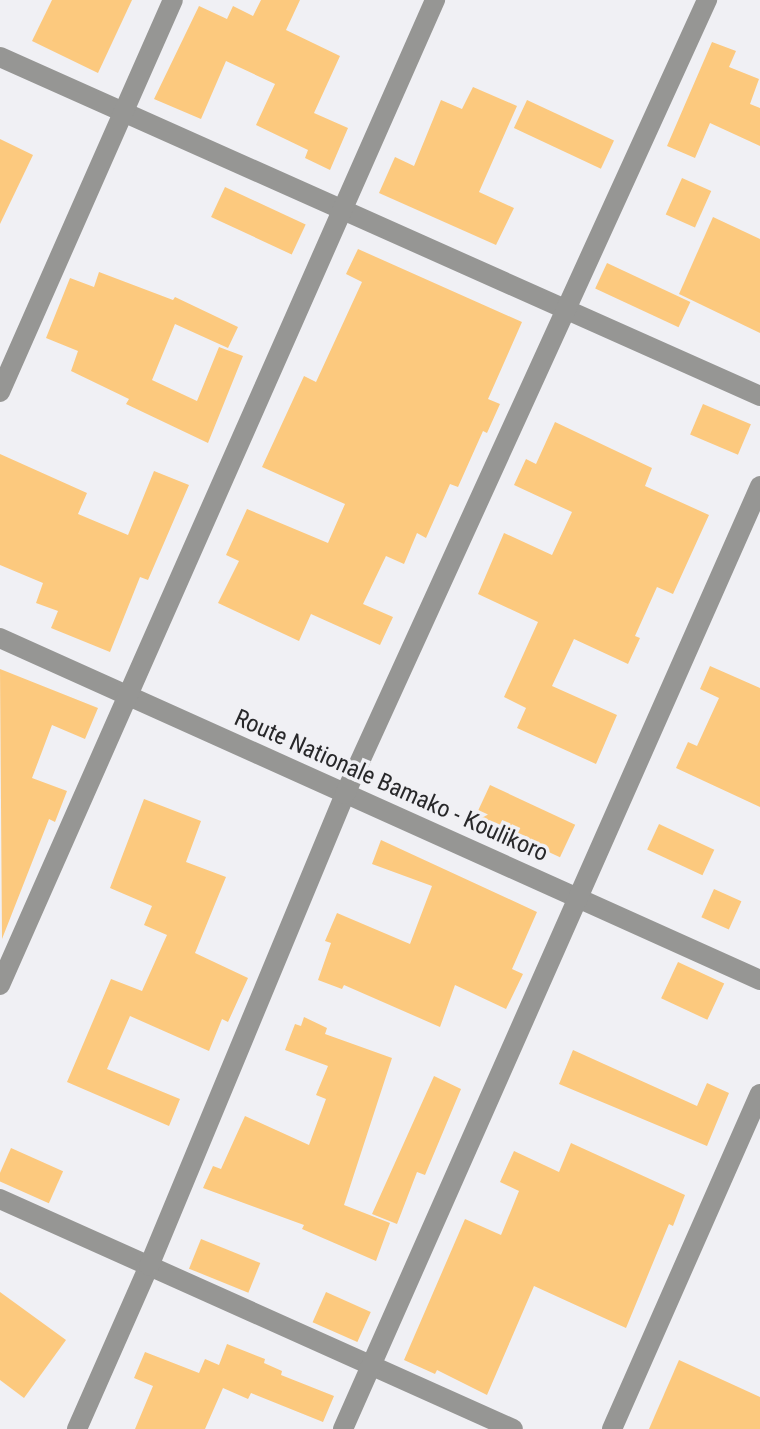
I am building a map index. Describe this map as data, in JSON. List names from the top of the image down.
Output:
{
  "streets": {
    "street": ["Route Nationale Bamako - Koulikoro"]
  }
}
